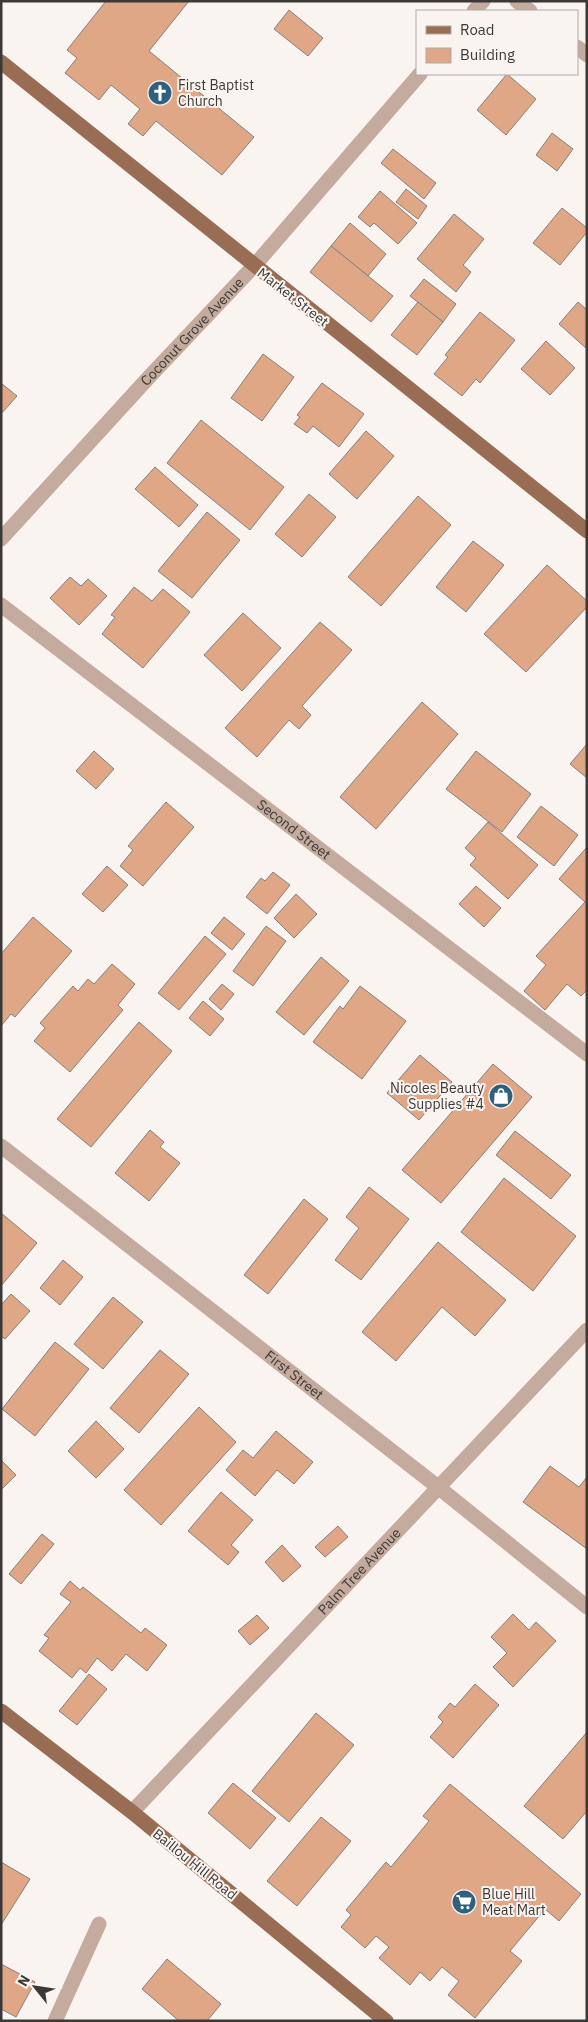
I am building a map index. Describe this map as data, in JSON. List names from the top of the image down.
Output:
{
  "streets": {
    "main road": ["Market Street", "Baillou Hill Road"],
    "street": [
      "Coconut Grove Avenue",
      "Second Street",
      "First Street",
      "Palm Tree Avenue"
    ]
  },
  "crossings": [
    ["Market Street", "Coconut Grove Avenue"],
    ["First Street", "Palm Tree Avenue"],
    ["Palm Tree Avenue", "Baillou Hill Road"]
  ],
  "places": {
    "church": ["First Baptist Church"],
    "shop": ["Nicoles Beauty Supplies #4"],
    "supermarket": ["Blue Hill Meat Mart"]
  },
  "legend": ["Road", "Building"],
  "north": "top left"
}
